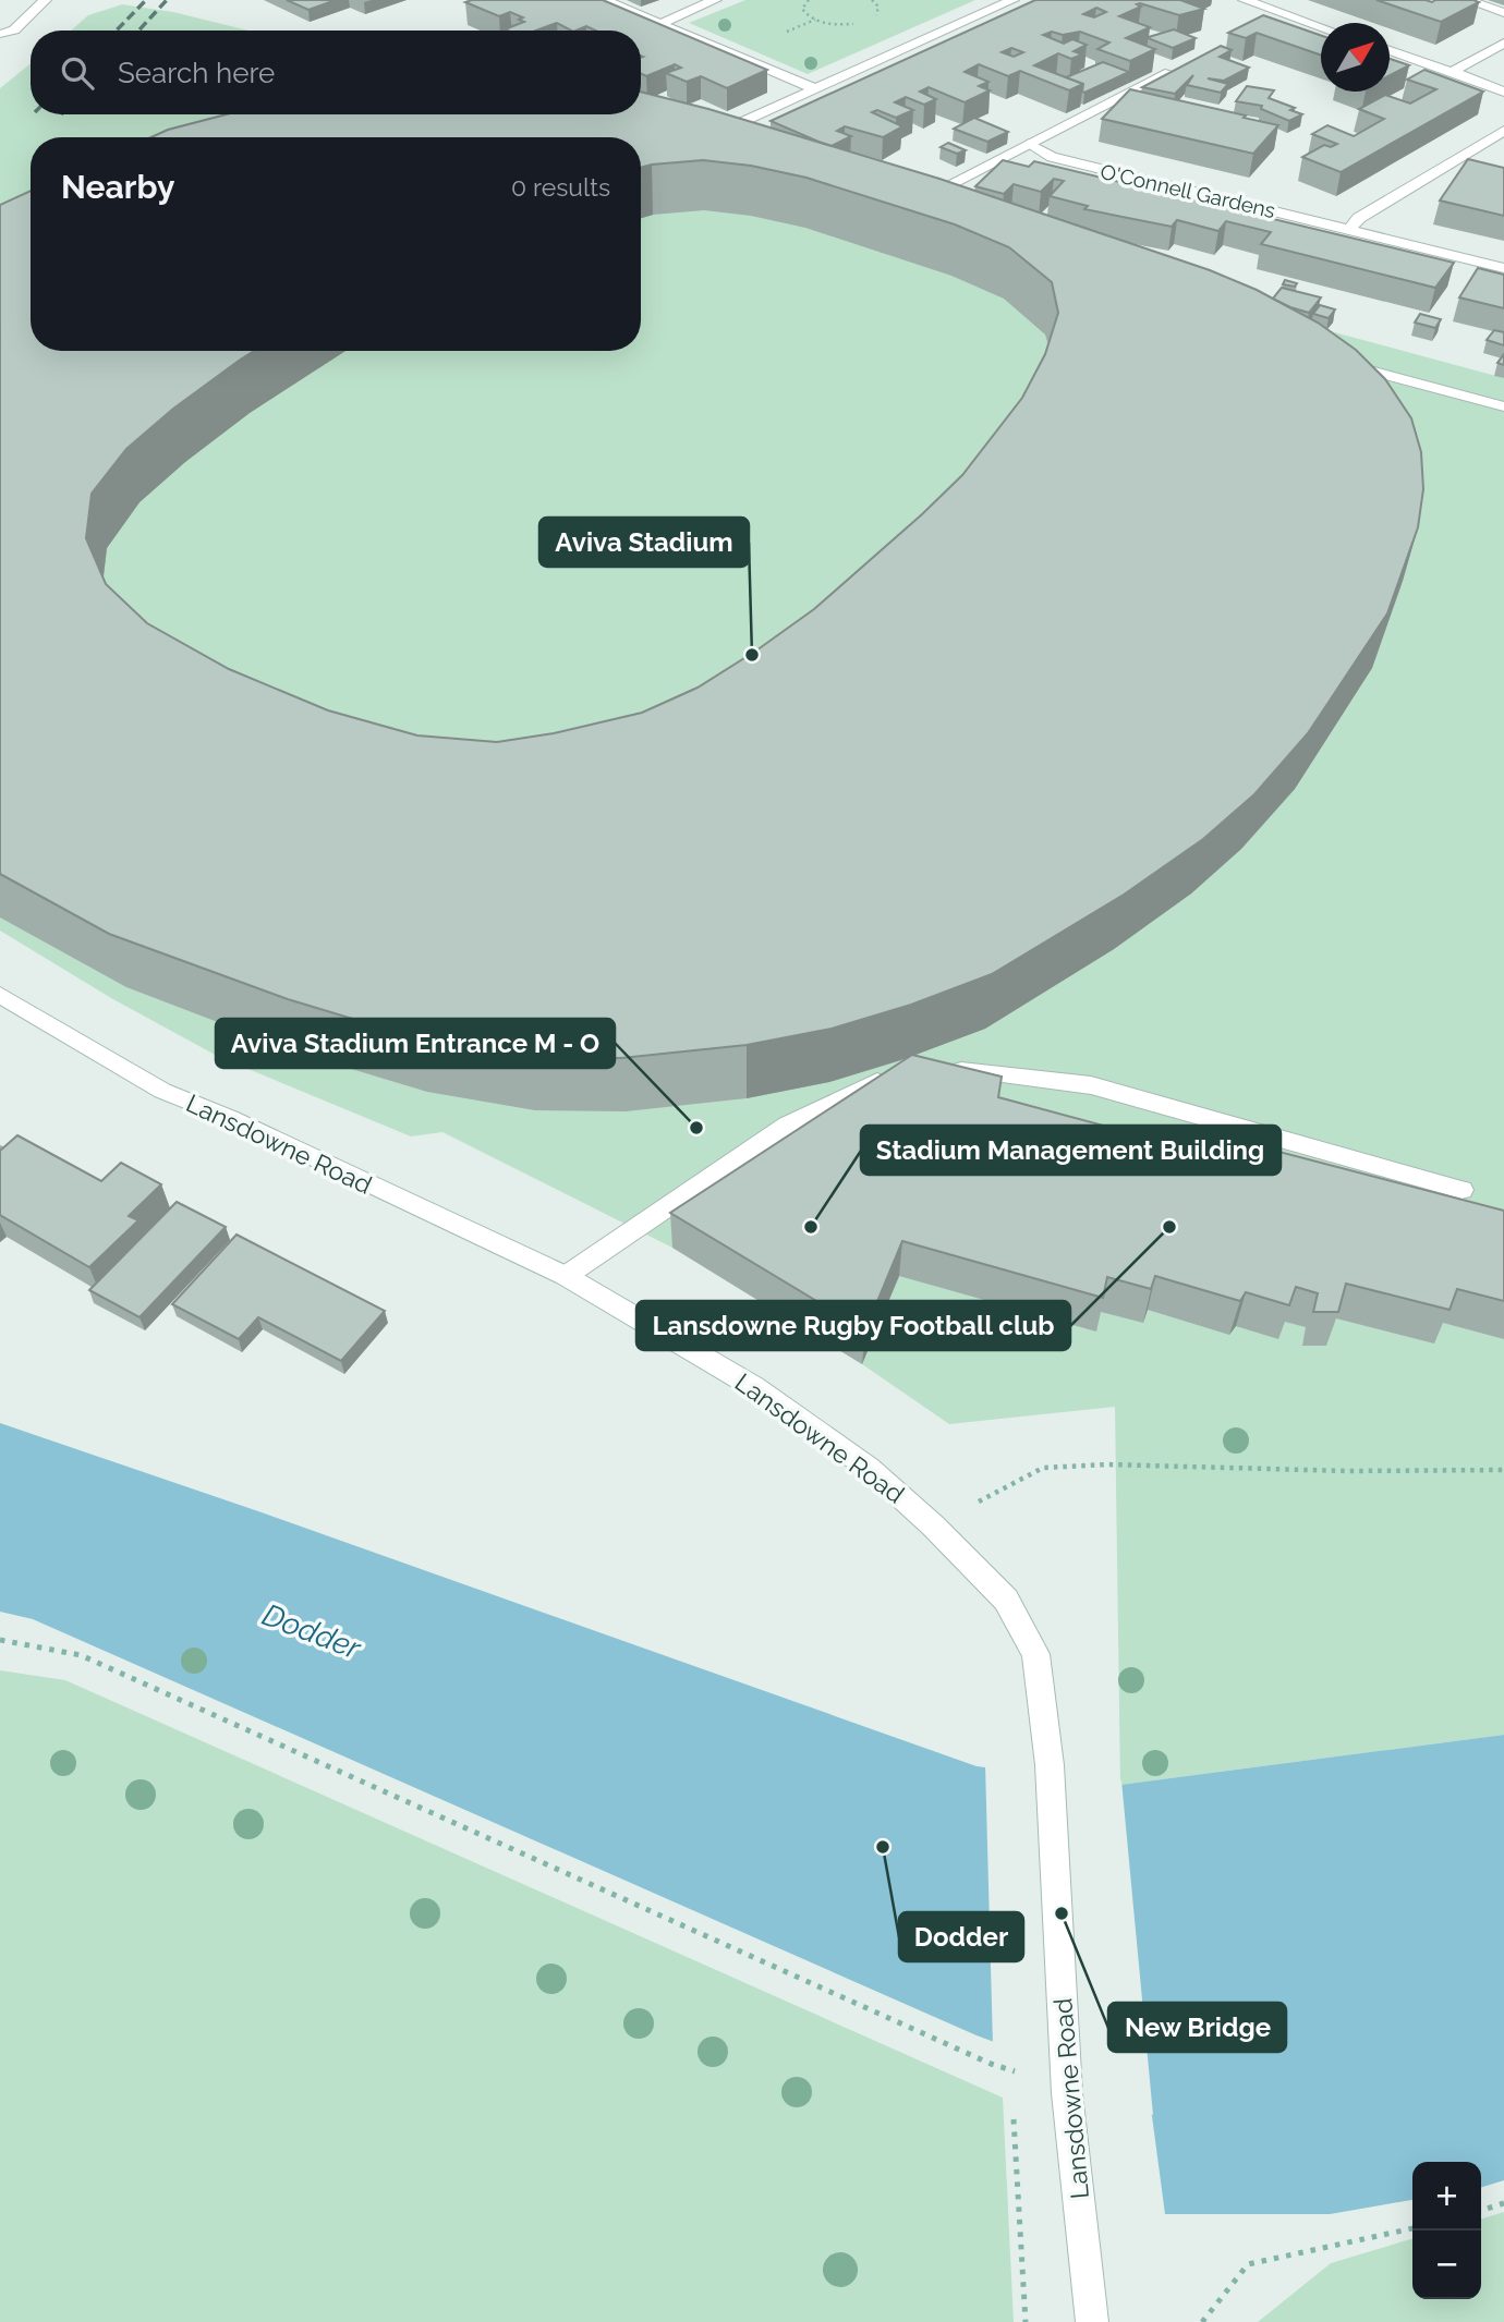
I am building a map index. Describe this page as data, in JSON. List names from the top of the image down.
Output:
{
  "streets": {
    "street": ["O'Connell Gardens", "Lansdowne Road"]
  },
  "water": ["Dodder"],
  "places": [
    "Aviva Stadium",
    "Aviva Stadium Entrance M - O",
    "Stadium Management Building",
    "Lansdowne Rugby Football club",
    "Dodder",
    "New Bridge"
  ],
  "north": "top right",
  "page": {
    "search": "Search here",
    "heading": ["Nearby", "0 results"],
    "map_buttons": ["+", "−"]
  }
}
